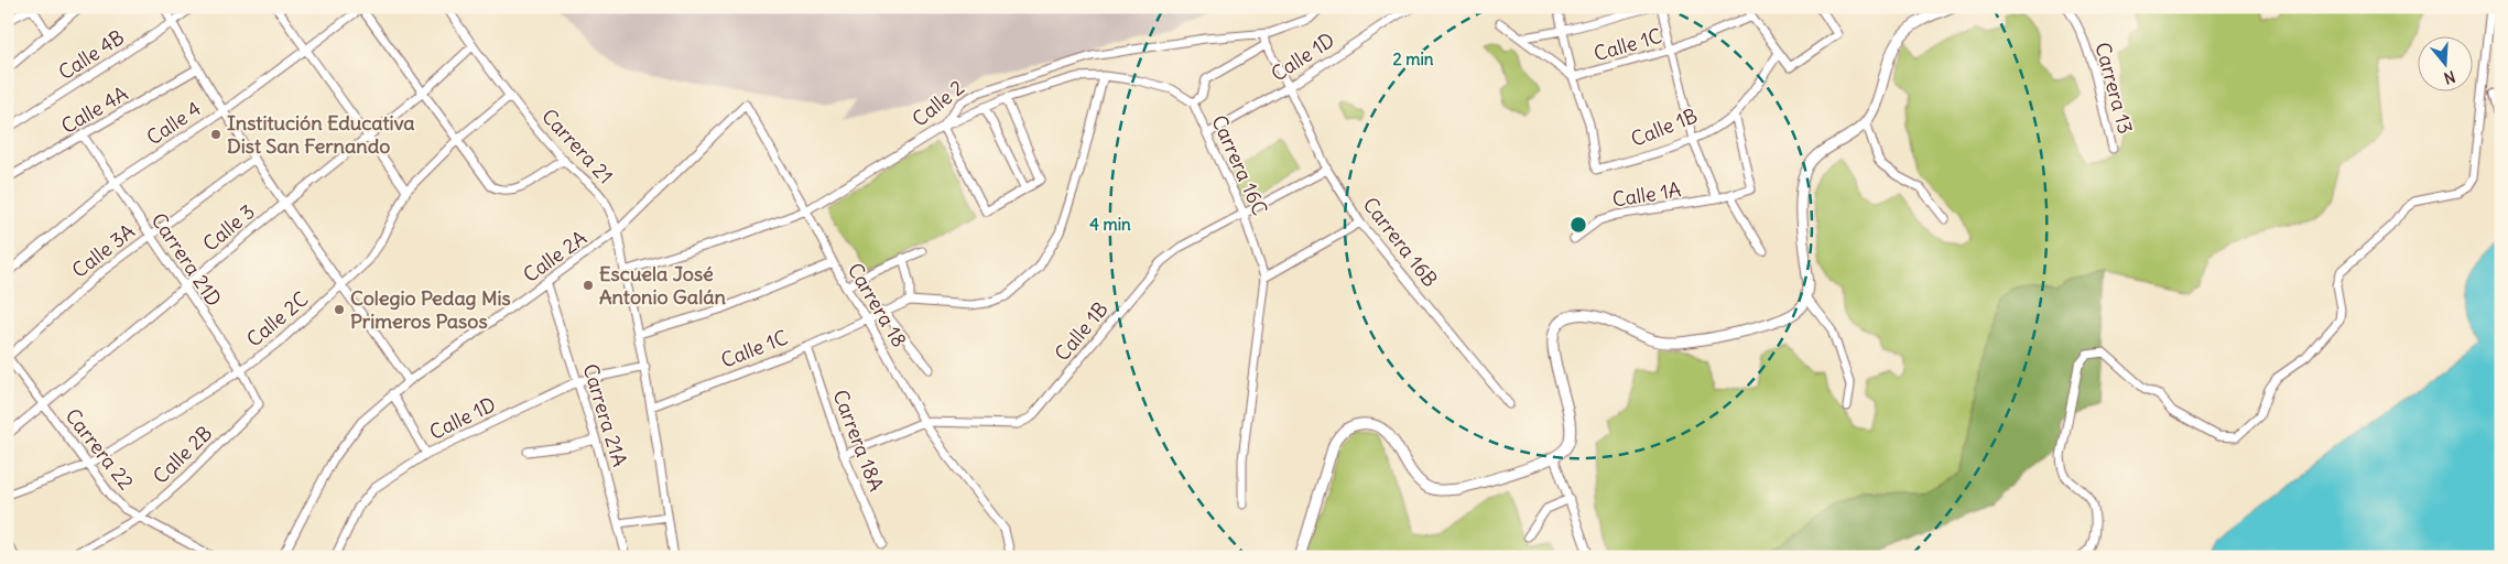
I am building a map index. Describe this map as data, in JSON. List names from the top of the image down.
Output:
{
  "streets": {
    "street": [
      "Calle 1C",
      "Calle 4B",
      "Calle 1D",
      "Carrera 13",
      "Calle 2",
      "Calle 4A",
      "Calle 4",
      "Calle 1B",
      "Carrera 21",
      "Carrera 16C",
      "Calle 1A",
      "Calle 3",
      "Carrera 16B",
      "Calle 3A",
      "Calle 2A",
      "Carrera 21D",
      "Carrera 18",
      "Calle 2C",
      "Carrera 21A",
      "Carrera 18A",
      "Carrera 22",
      "Calle 2B"
    ]
  },
  "crossings": [
    ["Calle 1C", "Calle 1B"],
    ["Calle 1C", "Carrera 21"],
    ["Calle 1C", "Carrera 18"],
    ["Calle 1C", "Carrera 18A"],
    ["Calle 1D", "Carrera 21"],
    ["Calle 1D", "Carrera 16C"],
    ["Calle 1D", "Carrera 16B"],
    ["Calle 1D", "Carrera 21A"],
    ["Calle 2", "Carrera 21"],
    ["Calle 2", "Carrera 16C"],
    ["Calle 2", "Carrera 16B"],
    ["Calle 2", "Carrera 18"],
    ["Calle 4A", "Carrera 21D"],
    ["Calle 4", "Carrera 21D"],
    ["Calle 1B", "Carrera 16C"],
    ["Calle 1B", "Calle 1A"],
    ["Calle 1B", "Carrera 16B"],
    ["Calle 1B", "Carrera 18"],
    ["Calle 1B", "Carrera 18A"],
    ["Carrera 21", "Calle 3"],
    ["Carrera 21", "Calle 2A"],
    ["Carrera 21", "Calle 2C"],
    ["Calle 3", "Carrera 21D"],
    ["Calle 3", "Carrera 22"],
    ["Calle 3A", "Carrera 21D"],
    ["Calle 3A", "Carrera 22"],
    ["Calle 2A", "Carrera 18"],
    ["Calle 2A", "Carrera 21A"],
    ["Carrera 21D", "Calle 2C"],
    ["Carrera 21D", "Calle 2B"],
    ["Calle 2C", "Carrera 22"],
    ["Carrera 22", "Calle 2B"]
  ],
  "places": ["Institución Educativa Dist San Fernando", "Escuela José Antonio Galán", "Colegio Pedag Mis Primeros Pasos"],
  "north": "bottom",
  "rings": ["2 min", "4 min"]
}
